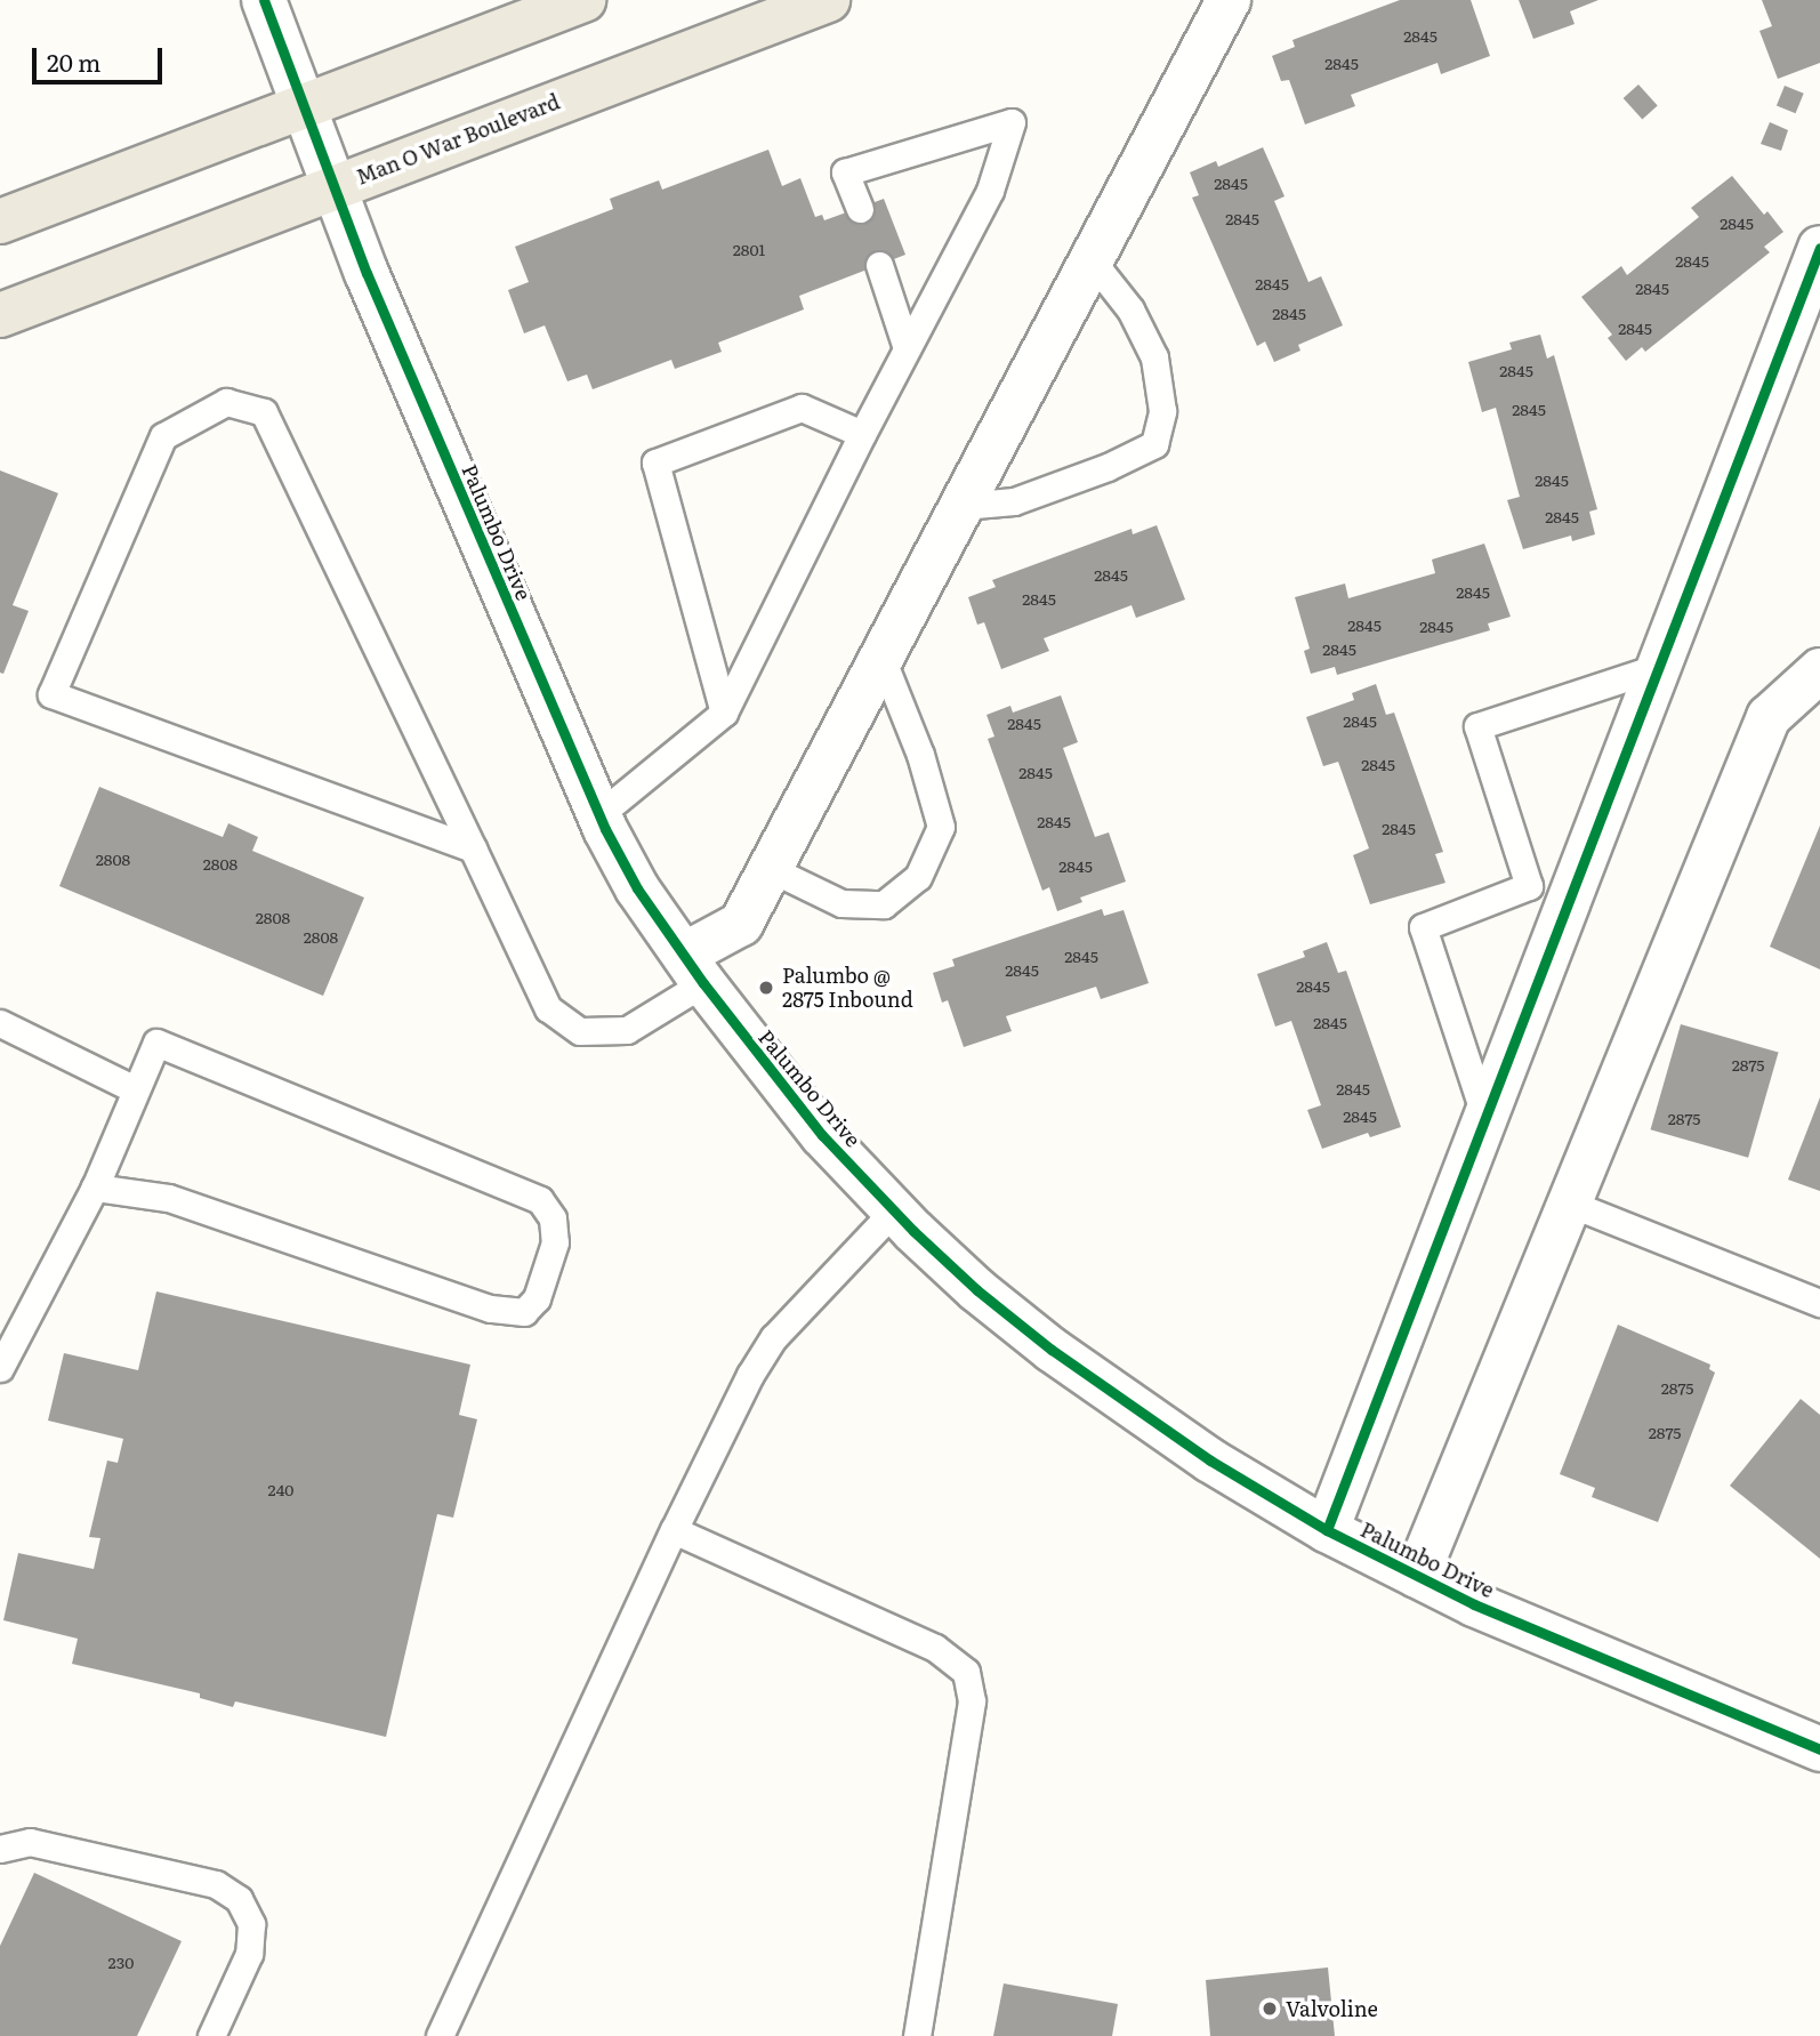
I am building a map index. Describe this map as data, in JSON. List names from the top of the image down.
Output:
{
  "streets": {
    "main road": ["Man O War Boulevard"],
    "street": ["Palumbo Drive"]
  },
  "crossings": [
    ["Man O War Boulevard", "Palumbo Drive"]
  ],
  "places": ["Palumbo @ 2875 Inbound", "Valvoline"],
  "house_numbers": [
    "2845",
    "2845",
    "2845",
    "2845",
    "2845",
    "2801",
    "2845",
    "2845",
    "2845",
    "2845",
    "2845",
    "2845",
    "2845",
    "2845",
    "2845",
    "2845",
    "2845",
    "2845",
    "2845",
    "2845",
    "2845",
    "2845",
    "2845",
    "2845",
    "2845",
    "2845",
    "2845",
    "2808",
    "2808",
    "2845",
    "2808",
    "2808",
    "2845",
    "2845",
    "2845",
    "2845",
    "2875",
    "2845",
    "2845",
    "2875",
    "2875",
    "2875",
    "240",
    "230"
  ],
  "scale_bar": "20 m"
}
